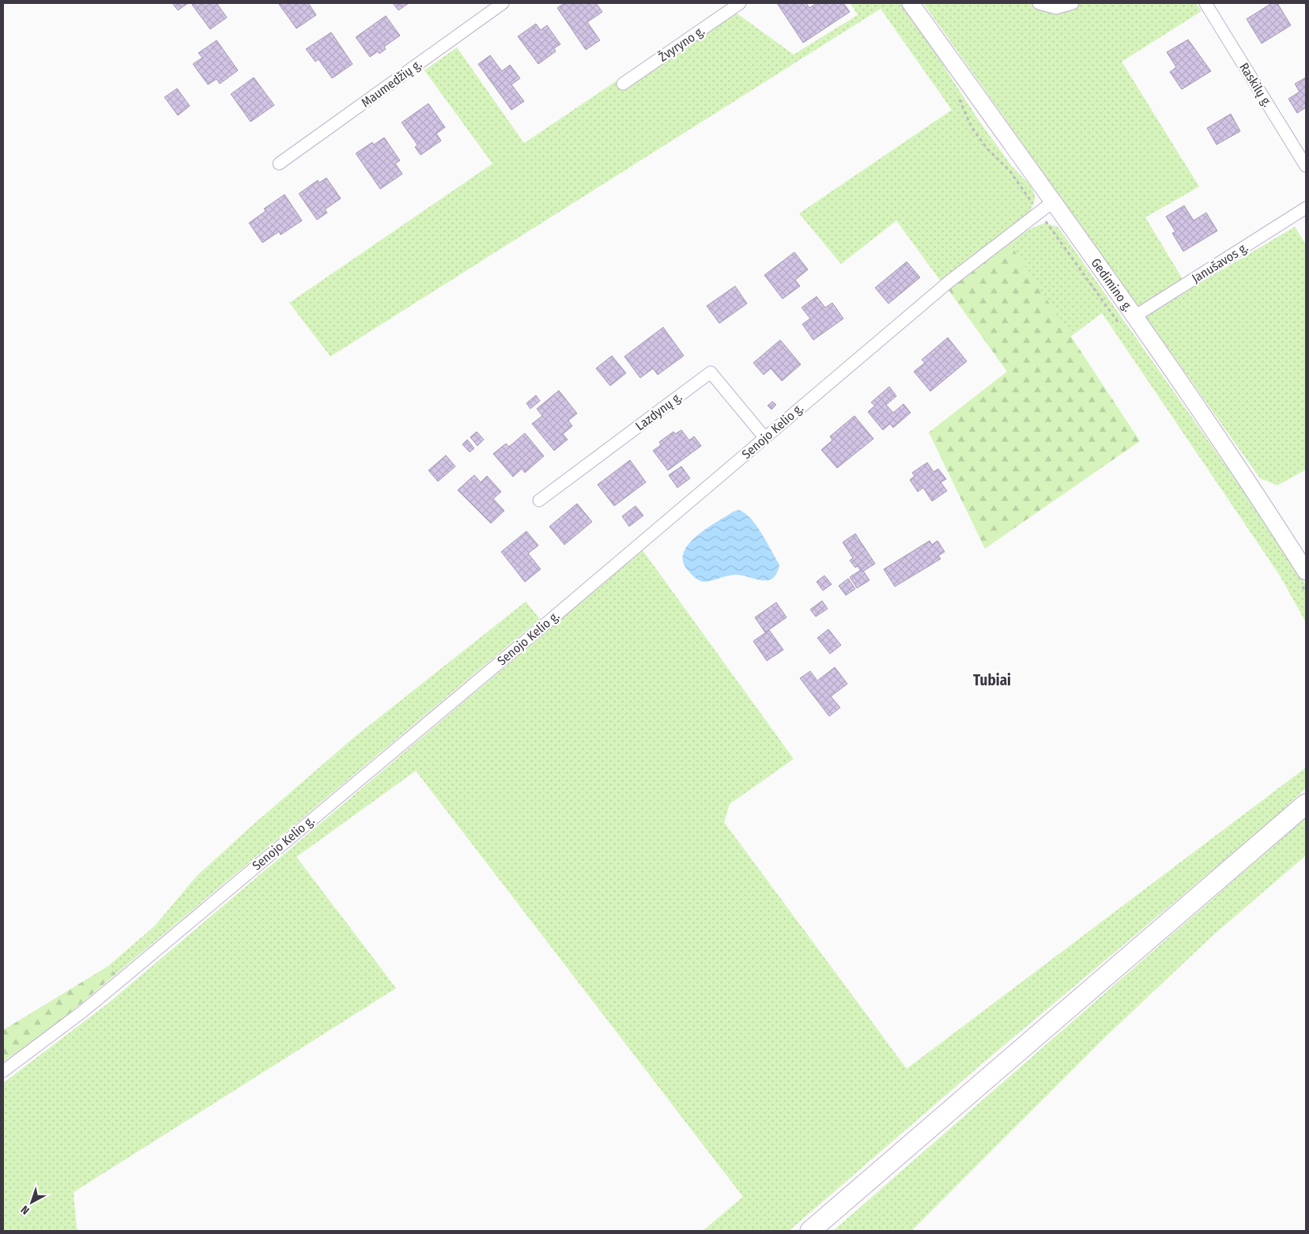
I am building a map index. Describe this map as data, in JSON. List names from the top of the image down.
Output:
{
  "streets": {
    "main road": ["Gedimino g."],
    "street": [
      "Žvyryno g.",
      "Maumedžių g.",
      "Raskilų g.",
      "Janušavos g.",
      "Lazdynų g.",
      "Senojo Kelio g."
    ]
  },
  "crossings": [
    ["Janušavos g.", "Gedimino g."],
    ["Gedimino g.", "Senojo Kelio g."],
    ["Lazdynų g.", "Senojo Kelio g."]
  ],
  "districts": ["Tubiai"],
  "north": "bottom left"
}
